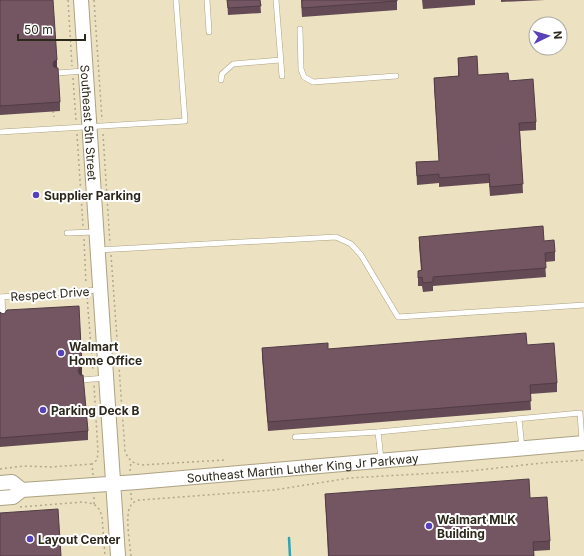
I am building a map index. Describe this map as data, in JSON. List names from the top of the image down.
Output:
{
  "streets": {
    "street": ["Southeast 5th Street", "Southeast Martin Luther King Jr Parkway"],
    "lane": ["Respect Drive"]
  },
  "crossings": [
    ["Southeast 5th Street", "Respect Drive"],
    ["Southeast 5th Street", "Southeast Martin Luther King Jr Parkway"]
  ],
  "places": [
    "Supplier Parking",
    "Walmart Home Office",
    "Parking Deck B",
    "Walmart MLK Building",
    "Layout Center"
  ],
  "scale_bar": "50 m",
  "north": "right"
}
